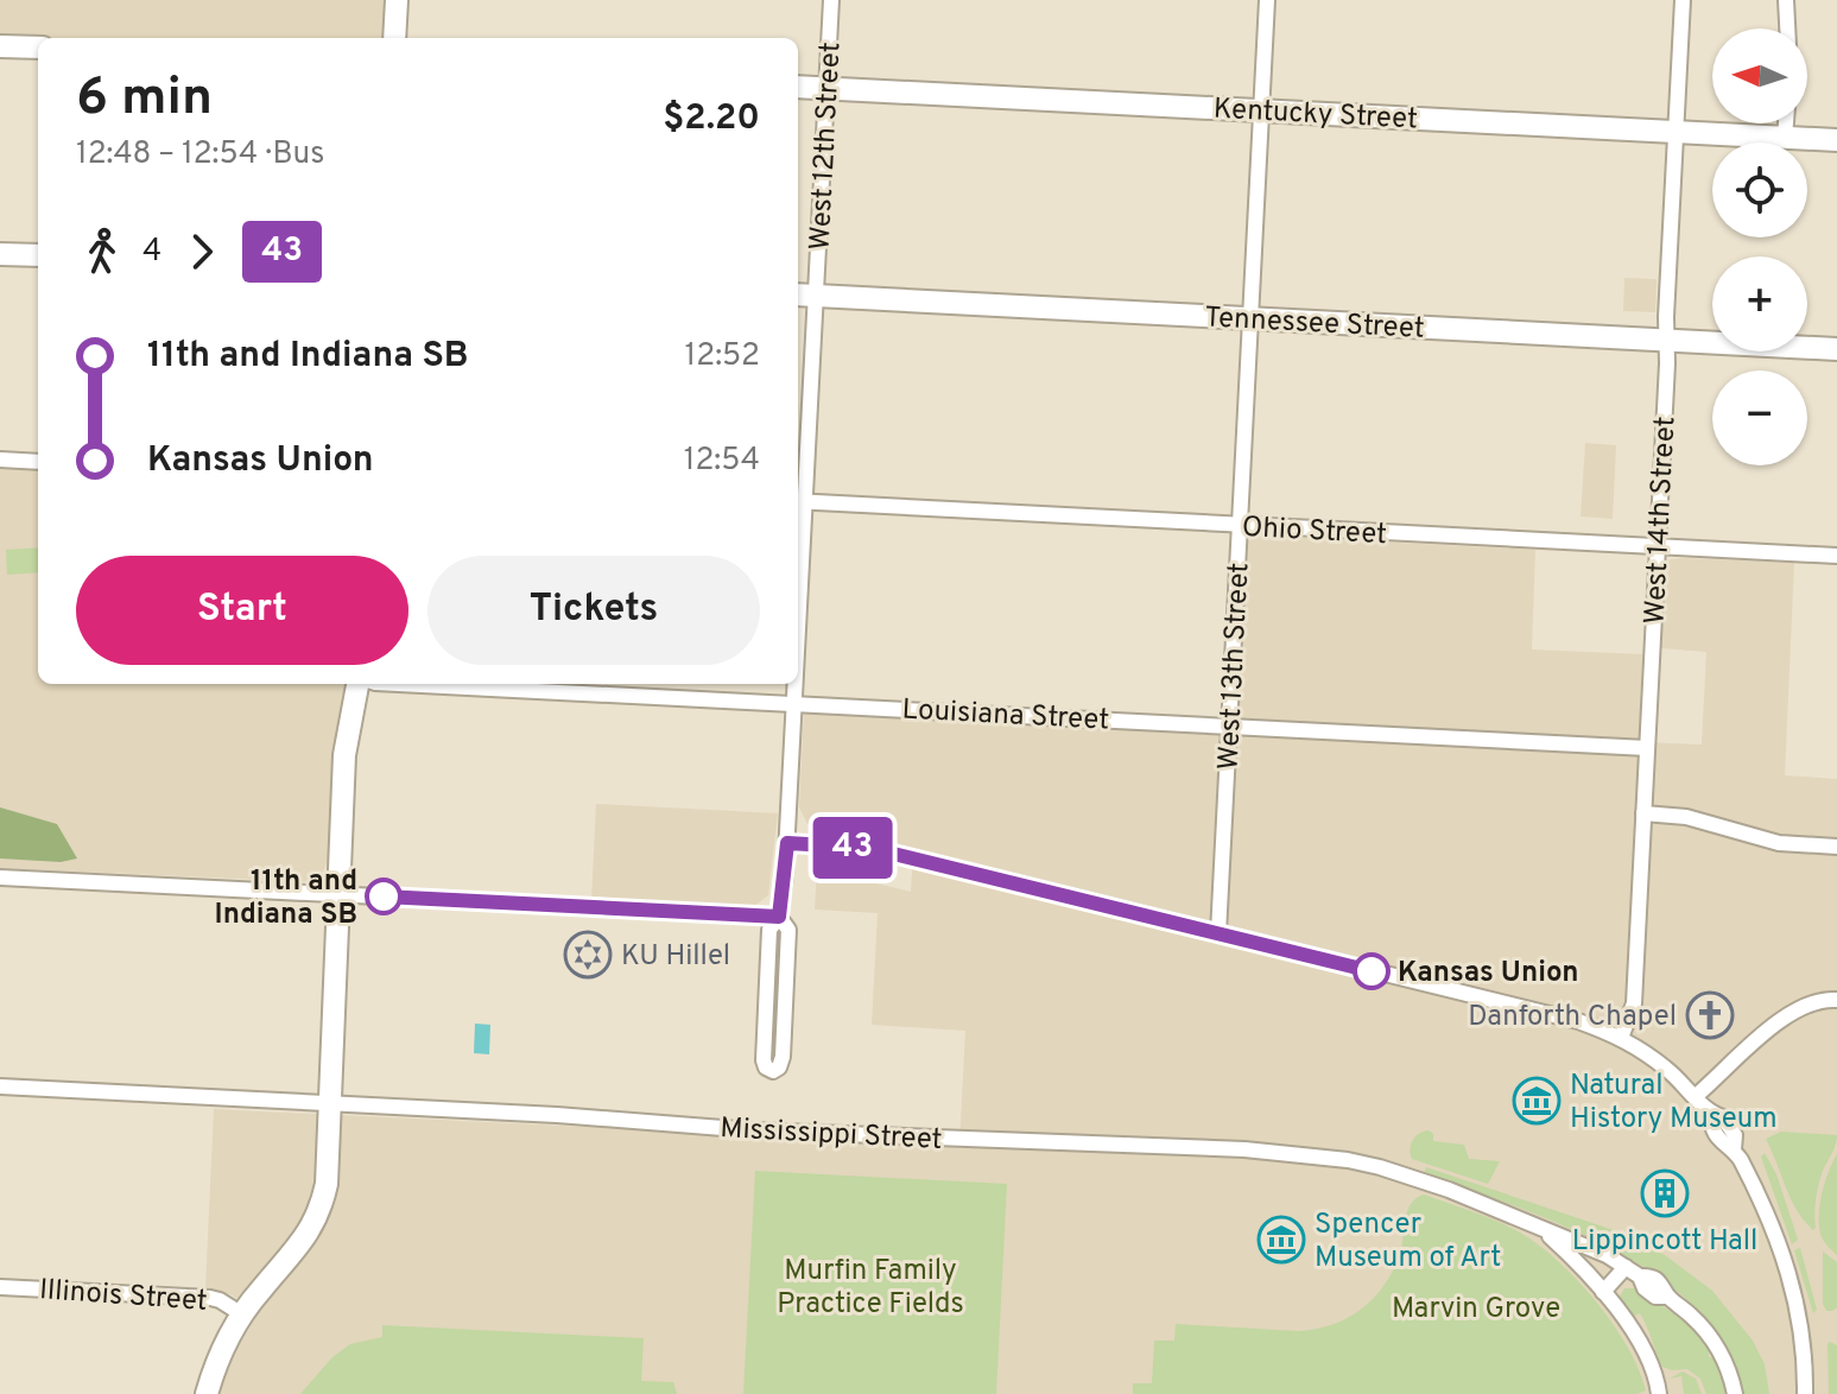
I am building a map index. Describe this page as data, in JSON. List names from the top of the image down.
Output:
{
  "streets": {
    "main road": ["Kentucky Street", "Tennessee Street"],
    "street": [
      "West 12th Street",
      "West 14th Street",
      "Ohio Street",
      "West 13th Street",
      "Louisiana Street",
      "Mississippi Street",
      "Illinois Street"
    ]
  },
  "crossings": [
    ["Kentucky Street", "West 12th Street"],
    ["Kentucky Street", "West 14th Street"],
    ["Kentucky Street", "West 13th Street"],
    ["West 12th Street", "Tennessee Street"],
    ["West 12th Street", "Ohio Street"],
    ["West 12th Street", "Louisiana Street"],
    ["Tennessee Street", "West 14th Street"],
    ["Tennessee Street", "West 13th Street"],
    ["West 14th Street", "Ohio Street"],
    ["West 14th Street", "Louisiana Street"],
    ["Ohio Street", "West 13th Street"],
    ["West 13th Street", "Louisiana Street"]
  ],
  "parks": ["Murfin Family Practice Fields", "Marvin Grove"],
  "places": {
    "other": ["11th and Indiana SB", "Kansas Union"],
    "synagogue": ["KU Hillel"],
    "church": ["Danforth Chapel"],
    "museum": ["Natural History Museum", "Spencer Museum of Art"],
    "building": ["Lippincott Hall"]
  },
  "lines": ["bus line 43"],
  "north": "left",
  "page": {
    "on_map": "43",
    "map_buttons": ["+", "−"],
    "heading": ["6 min", "12:48 – 12:54 · Bus", "$2.20"],
    "legs": ["4", "43"],
    "list": [
      {
        "name": "11th and Indiana SB",
        "value": "12:52"
      },
      {
        "name": "Kansas Union",
        "value": "12:54"
      }
    ],
    "buttons": ["Start", "Tickets"]
  }
}
